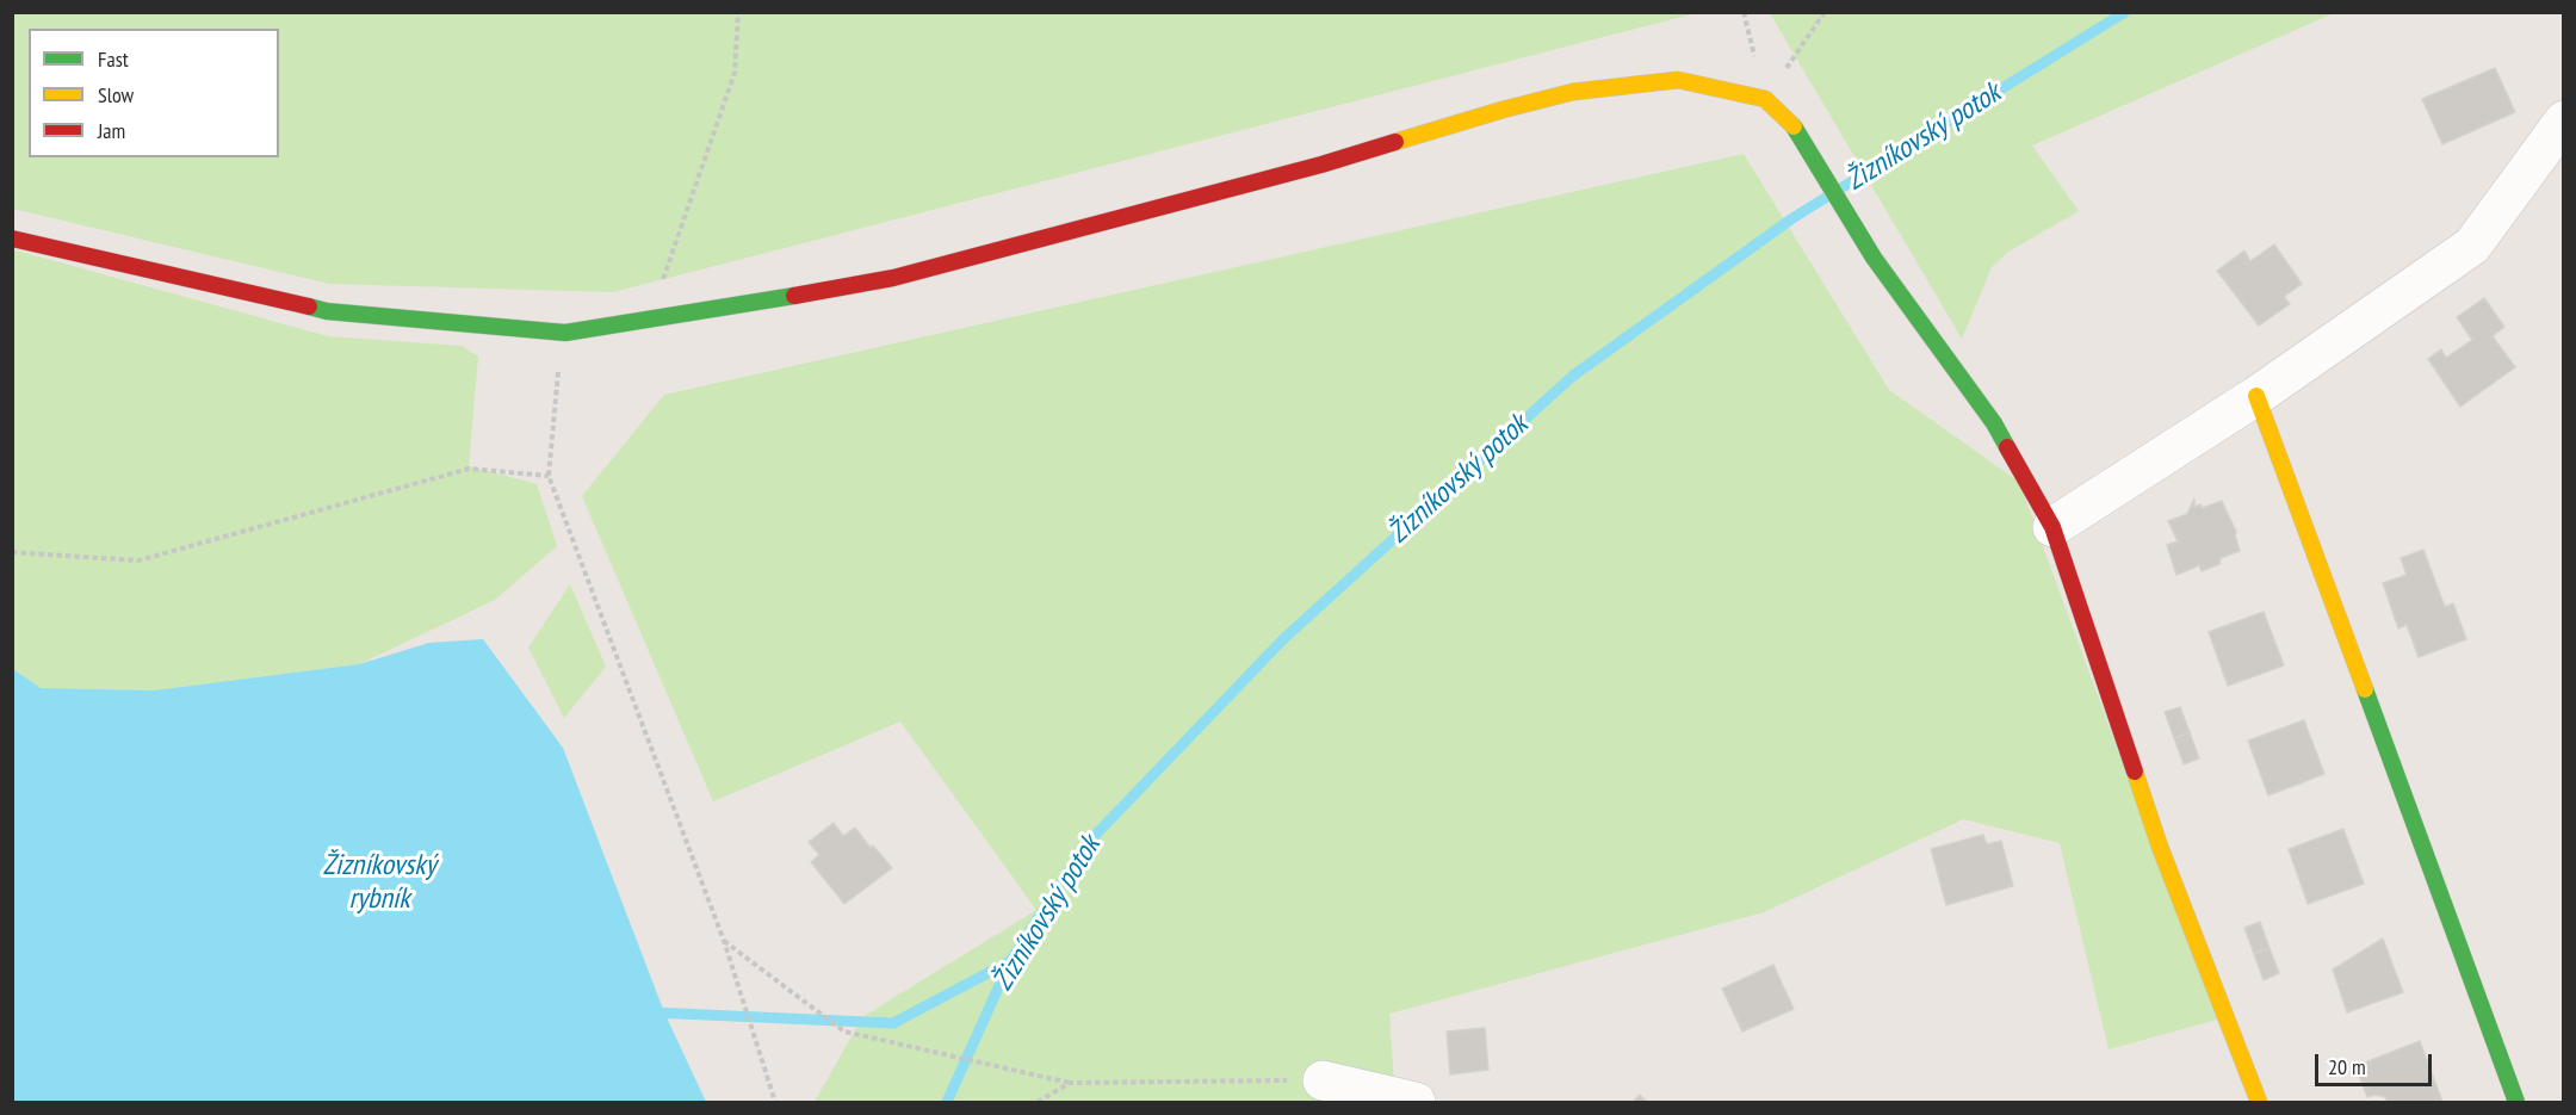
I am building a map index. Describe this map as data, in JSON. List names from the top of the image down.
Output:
{
  "water": ["Žizníkovský potok", "Žizníkovský rybník"],
  "legend": ["Fast", "Slow", "Jam"],
  "scale_bar": "20 m"
}
